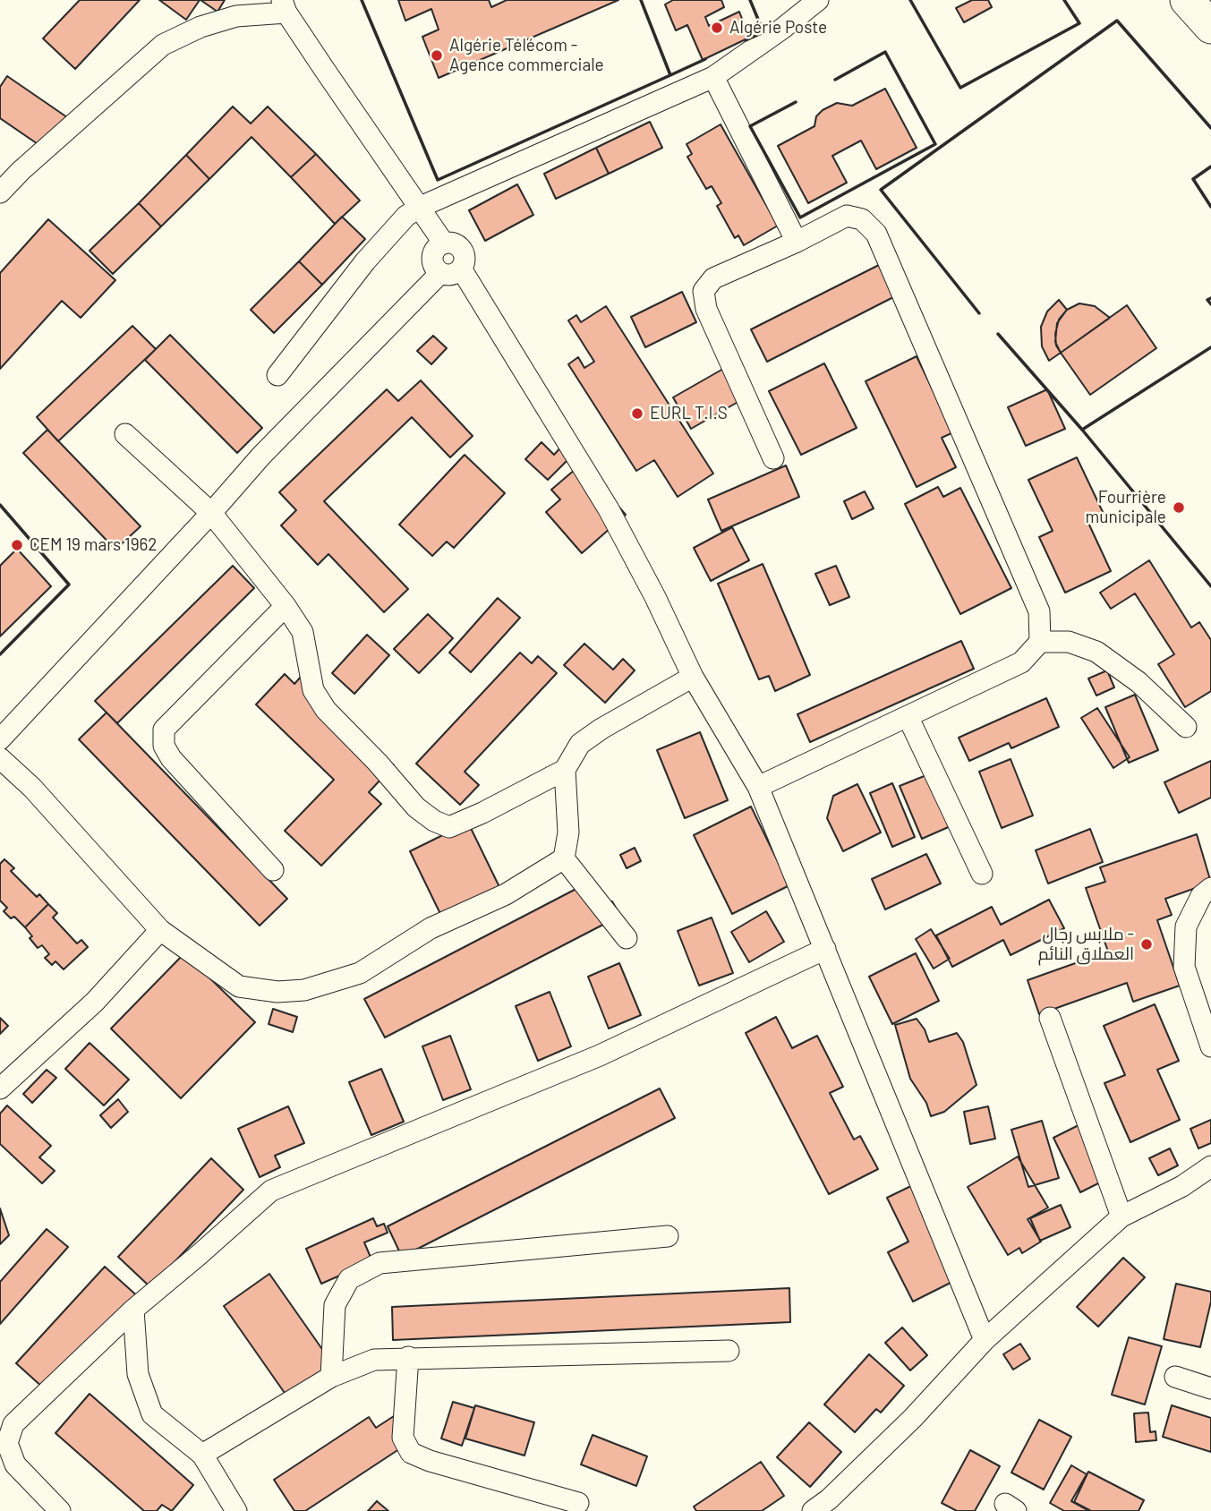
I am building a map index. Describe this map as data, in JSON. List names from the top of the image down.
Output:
{
  "places": [
    "Algérie Poste",
    "Algérie Télécom - Agence commerciale",
    "EURL T.I.S",
    "Fourrière municipale",
    "CEM 19 mars 1962",
    "ملابس رجال - العملاق النائم"
  ]
}
